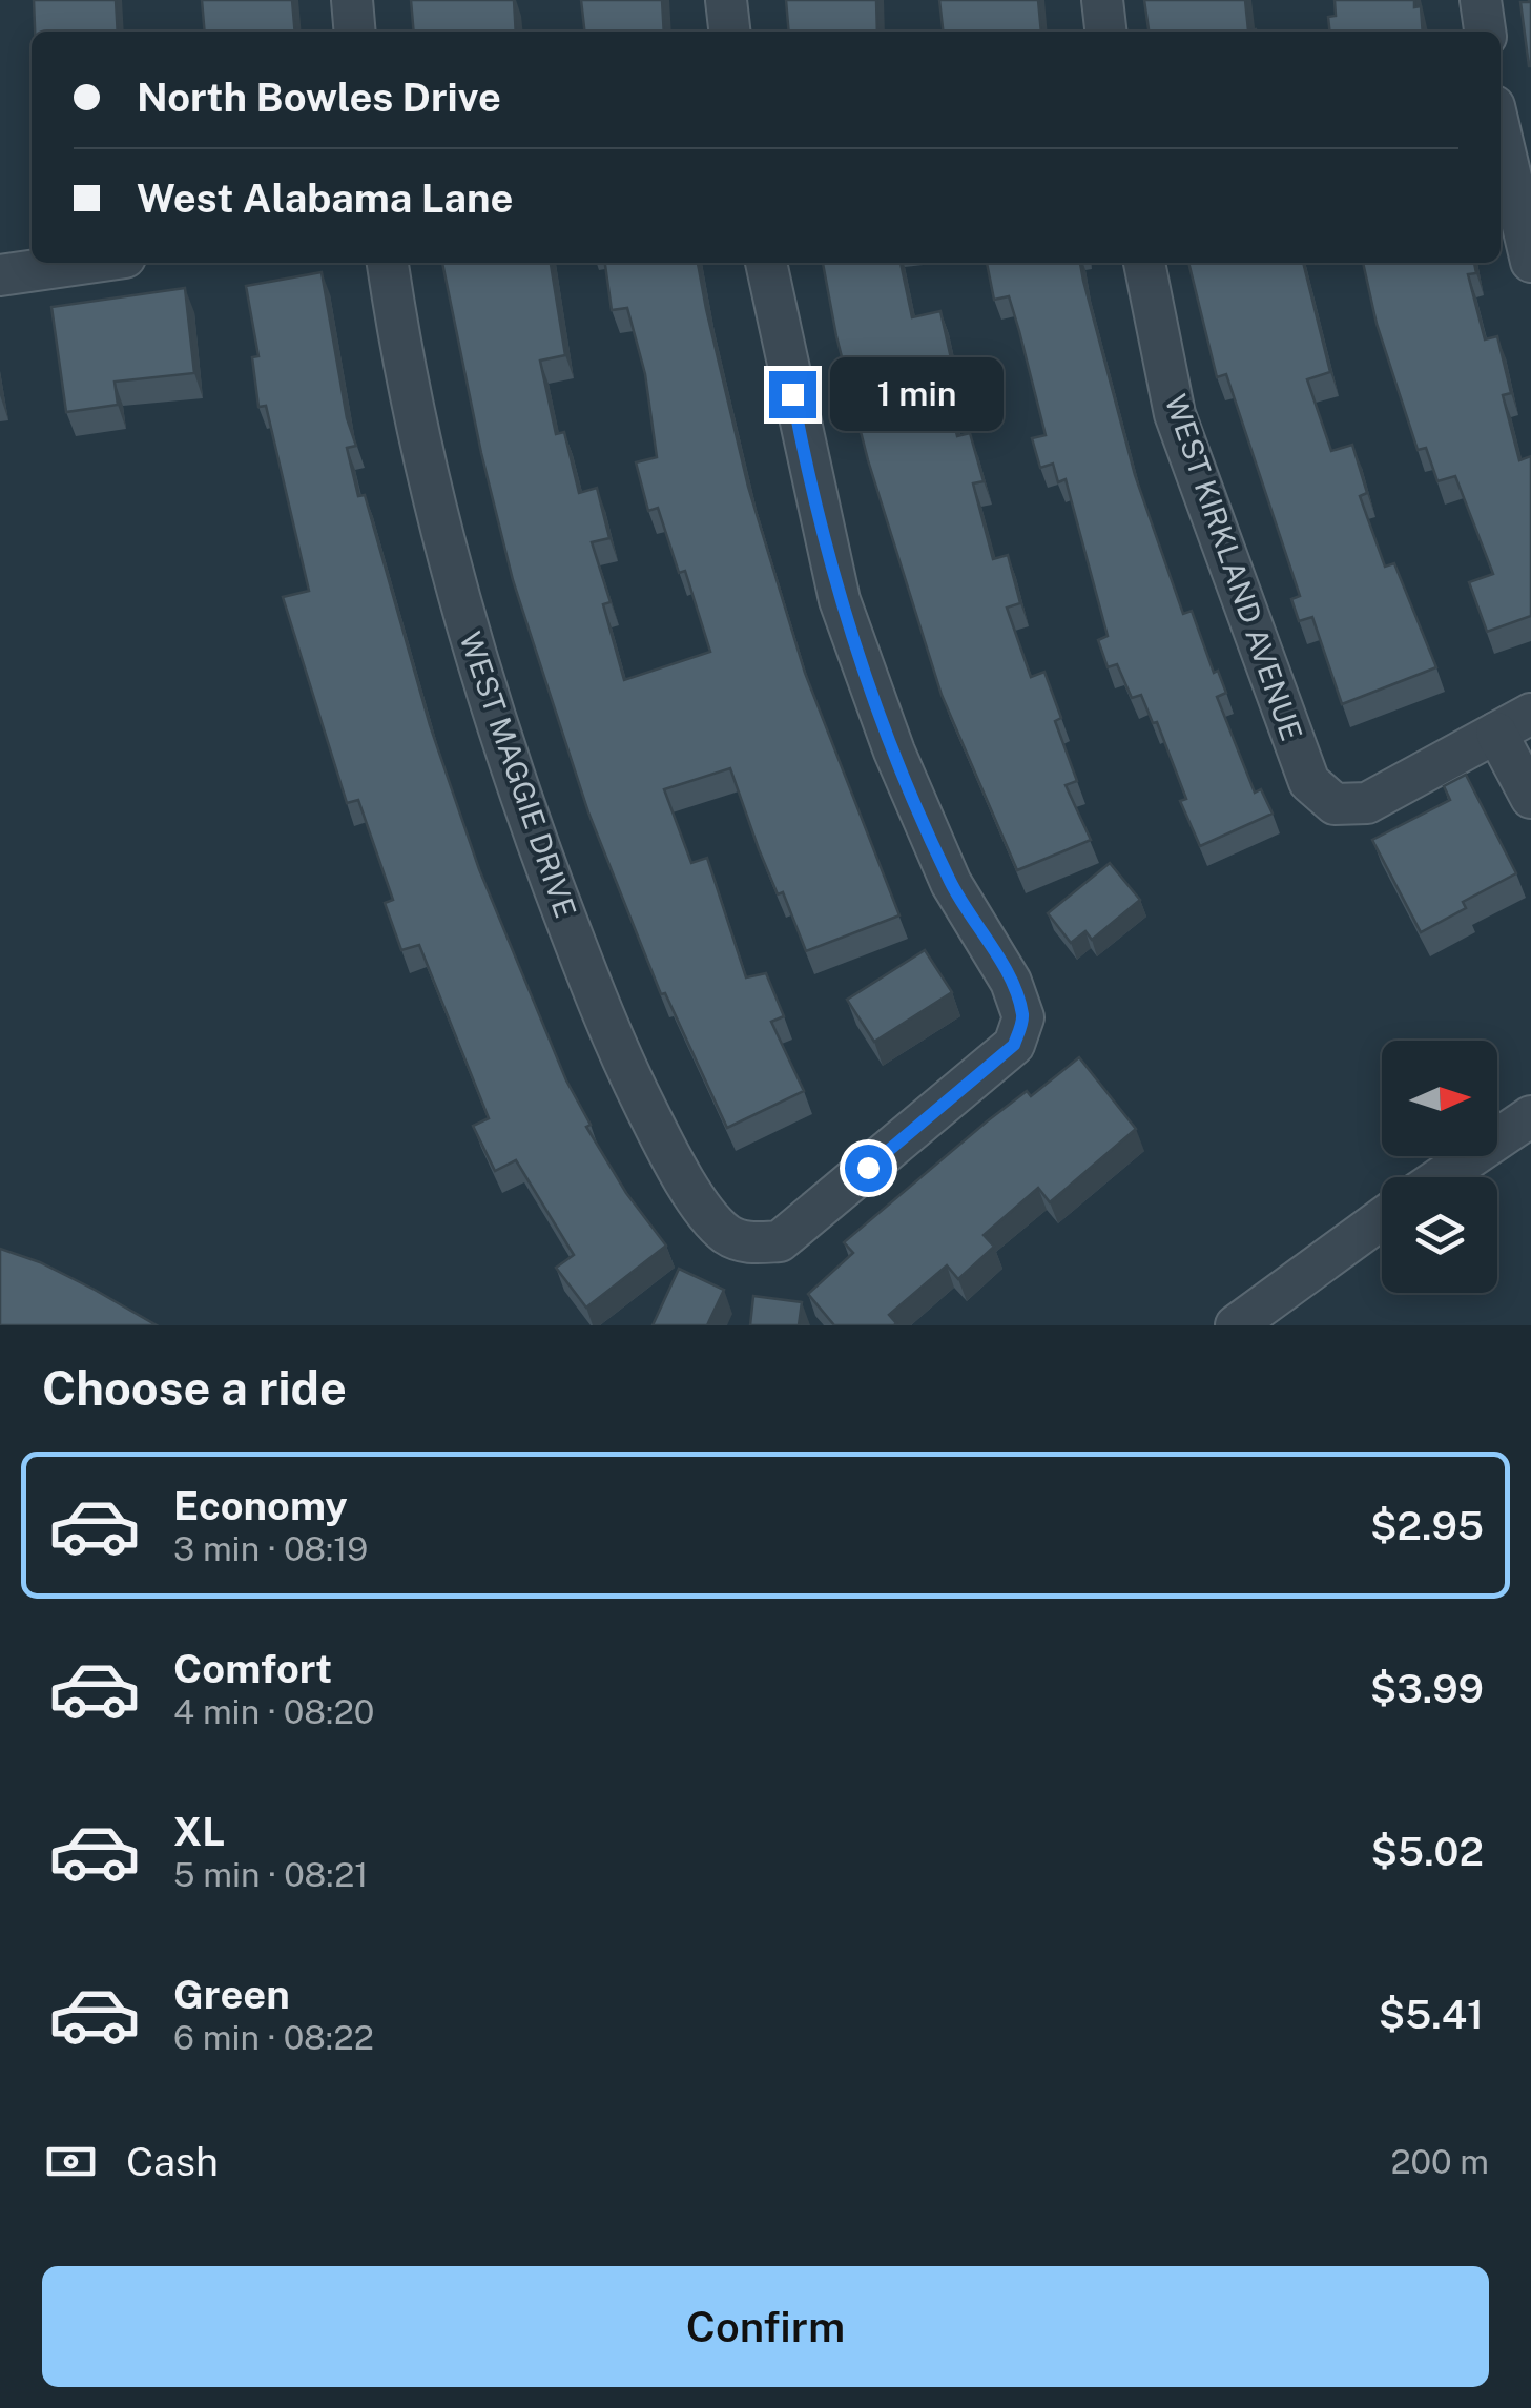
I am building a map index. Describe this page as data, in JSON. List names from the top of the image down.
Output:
{
  "streets": {
    "street": ["WEST KIRKLAND AVENUE", "WEST MAGGIE DRIVE"]
  },
  "north": "right",
  "page": {
    "banner": ["North Bowles Drive", "West Alabama Lane"],
    "bubble": "1 min",
    "heading": "Choose a ride",
    "list": [
      {
        "name": "Economy",
        "note": "3 min · 08:19",
        "value": "$2.95"
      },
      {
        "name": "Comfort",
        "note": "4 min · 08:20",
        "value": "$3.99"
      },
      {
        "name": "XL",
        "note": "5 min · 08:21",
        "value": "$5.02"
      },
      {
        "name": "Green",
        "note": "6 min · 08:22",
        "value": "$5.41"
      }
    ],
    "pay": ["Cash", "200 m"],
    "buttons": "Confirm"
  }
}
